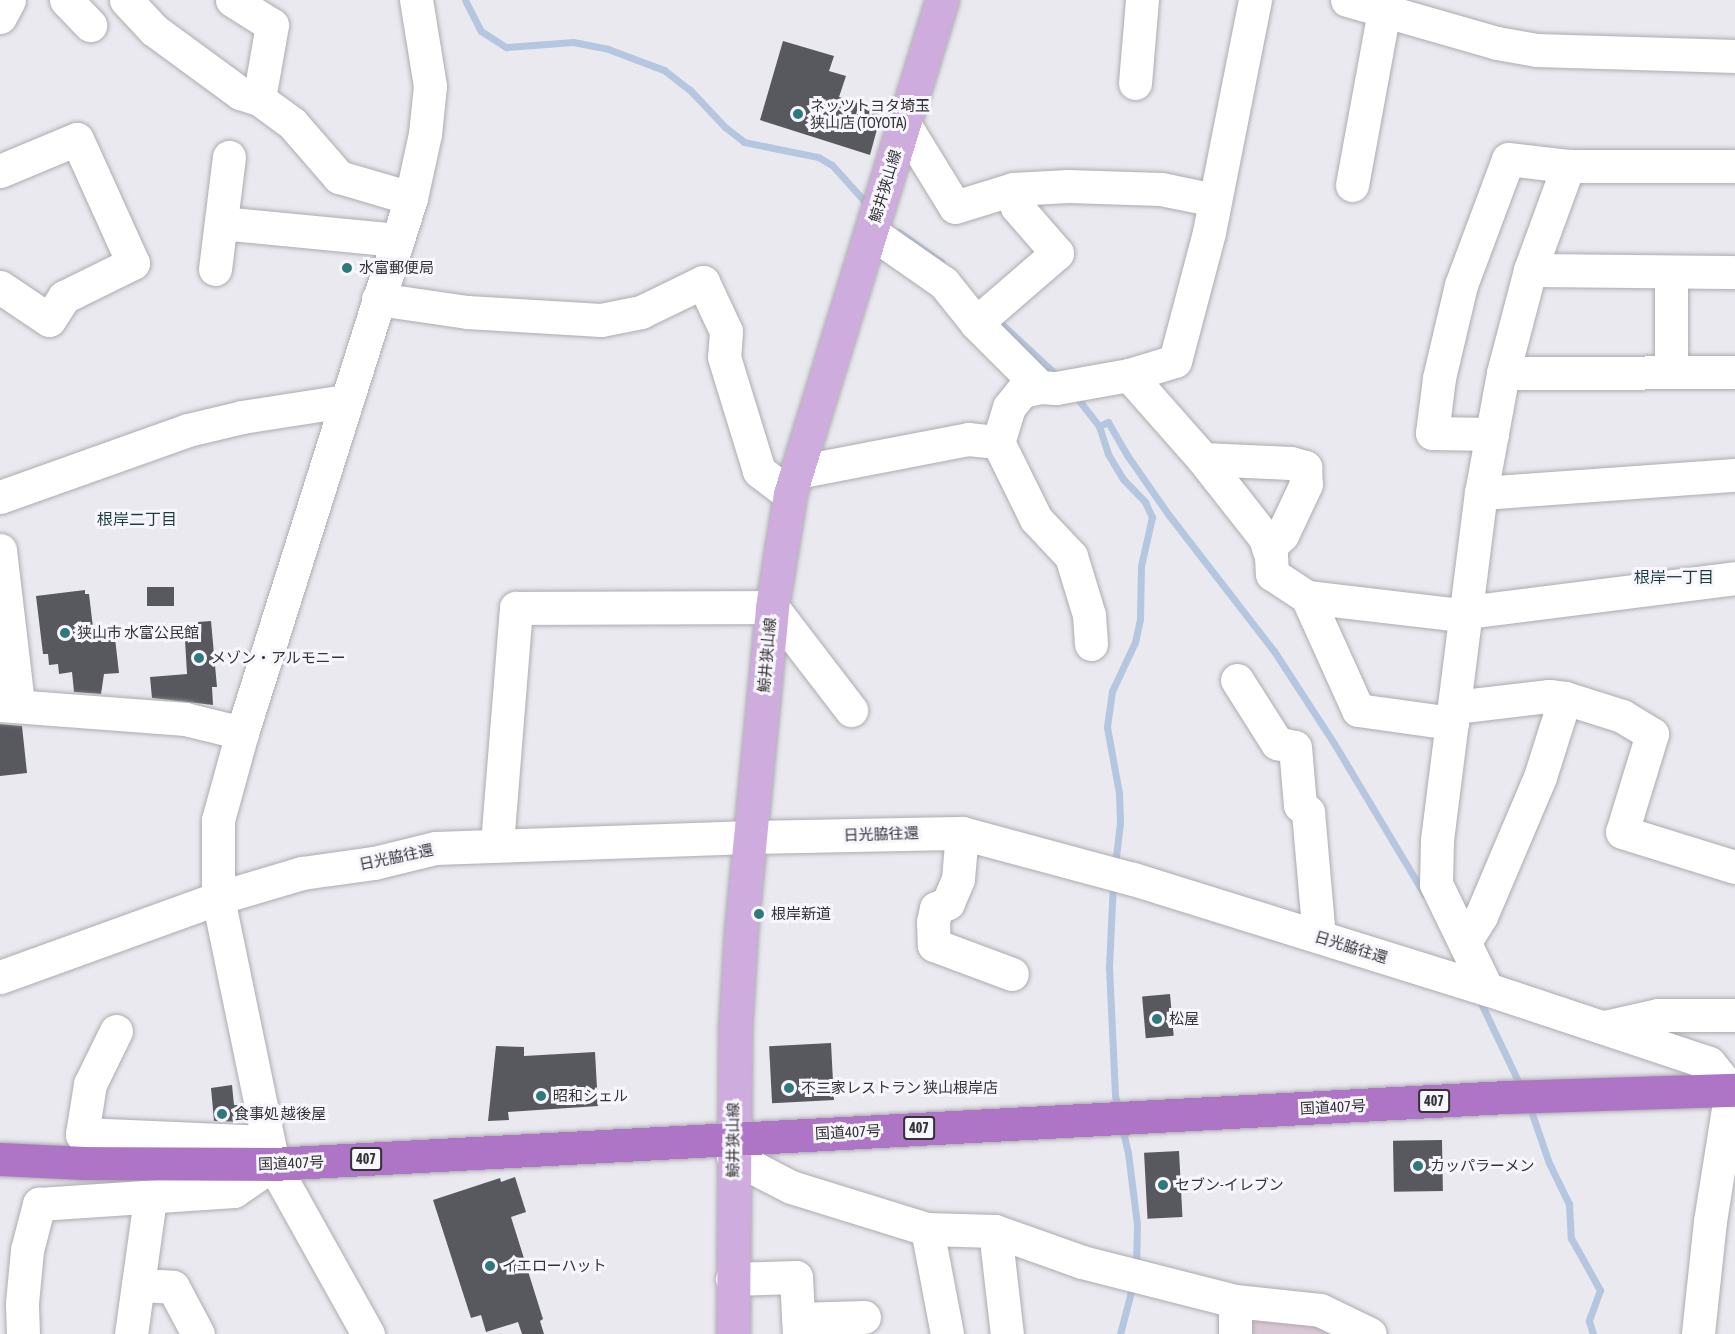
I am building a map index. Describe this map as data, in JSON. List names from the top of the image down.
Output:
{
  "streets": {
    "highway": ["407", "国道407号"],
    "main road": ["鯨井狭山線"],
    "street": ["日光脇往還"]
  },
  "crossings": [
    ["鯨井狭山線", "日光脇往還"],
    ["鯨井狭山線", "国道407号"],
    ["日光脇往還", "国道407号"]
  ],
  "districts": ["根岸二丁目", "根岸一丁目"],
  "places": [
    "ネッツトヨタ埼玉 狭山店 (TOYOTA)",
    "水富郵便局",
    "狭山市 水富公民館",
    "メゾン・アルモニー",
    "根岸新道",
    "松屋",
    "不二家レストラン 狭山根岸店",
    "昭和シェル",
    "食事処 越後屋",
    "カッパラーメン",
    "セブン-イレブン",
    "イエローハット"
  ]
}
